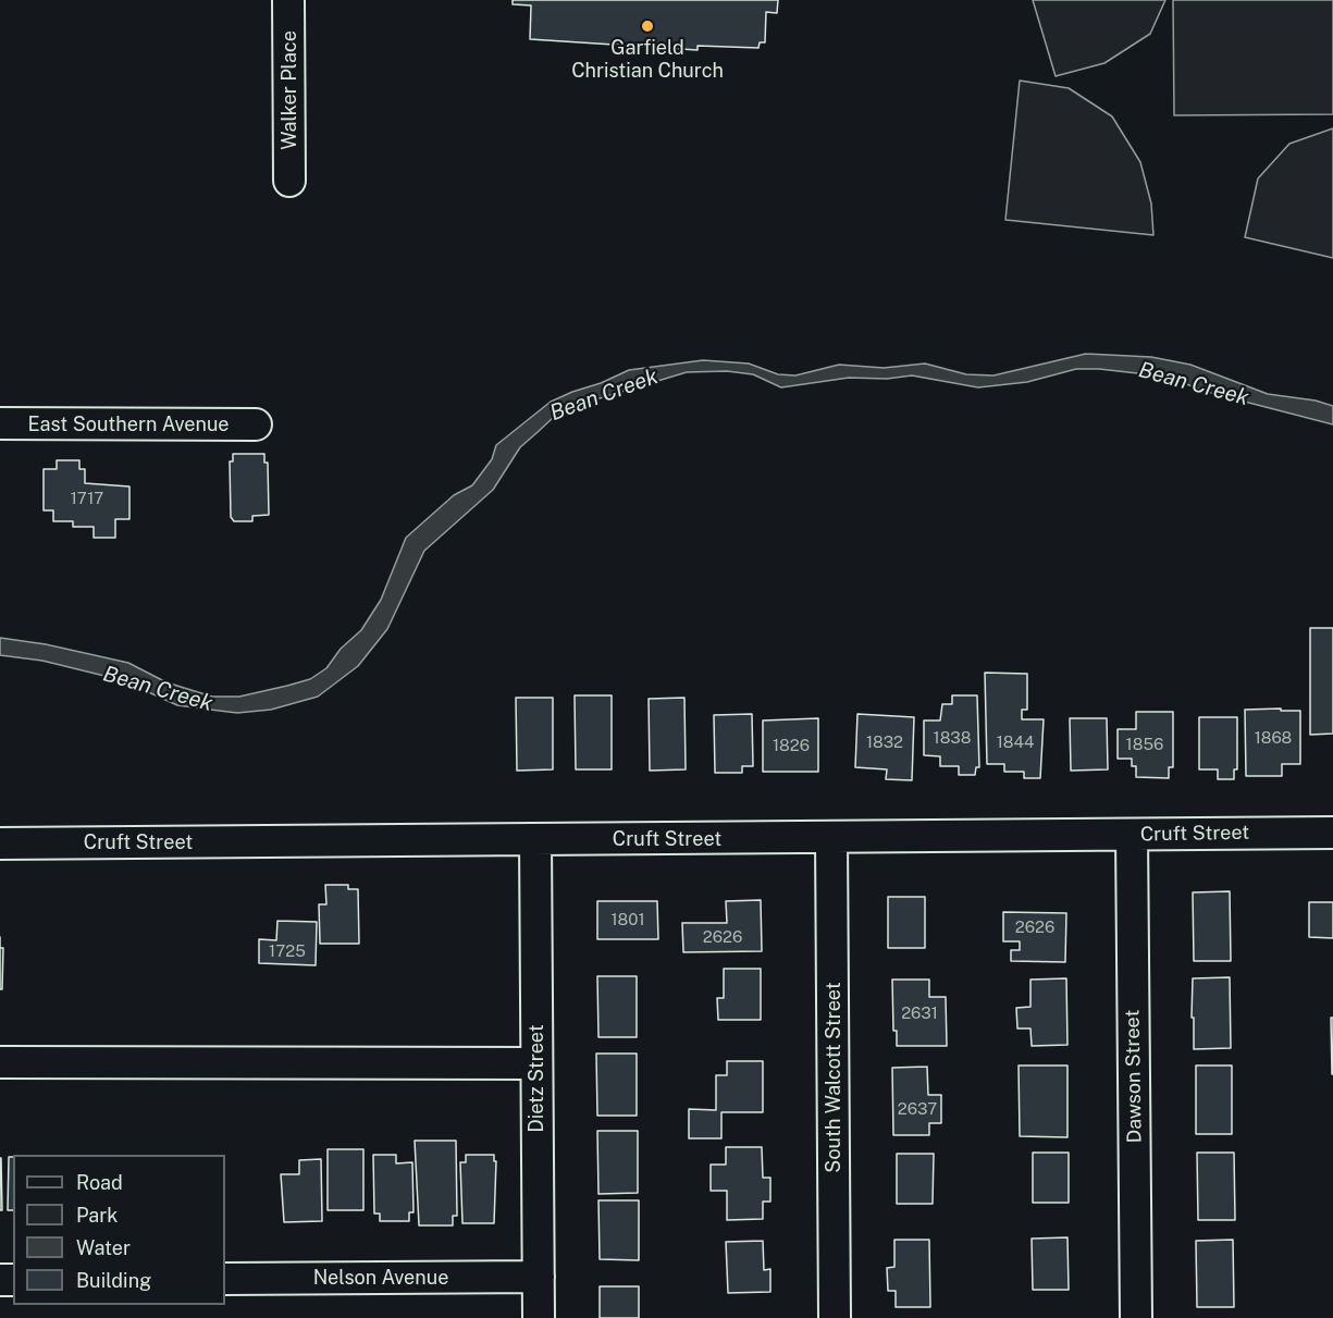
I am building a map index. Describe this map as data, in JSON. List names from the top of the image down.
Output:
{
  "streets": {
    "street": [
      "Walker Place",
      "East Southern Avenue",
      "Cruft Street",
      "Dawson Street",
      "South Walcott Street",
      "Dietz Street",
      "Nelson Avenue"
    ]
  },
  "crossings": [
    ["Cruft Street", "Dawson Street"],
    ["Cruft Street", "South Walcott Street"],
    ["Cruft Street", "Dietz Street"],
    ["Dietz Street", "Nelson Avenue"]
  ],
  "water": ["Bean Creek"],
  "places": ["Garfield Christian Church"],
  "house_numbers": [
    "1717",
    "1838",
    "1868",
    "1832",
    "1844",
    "1856",
    "1826",
    "1801",
    "2626",
    "2626",
    "1725",
    "2631",
    "2637"
  ],
  "legend": [
    "Road",
    "Park",
    "Water",
    "Building"
  ]
}
